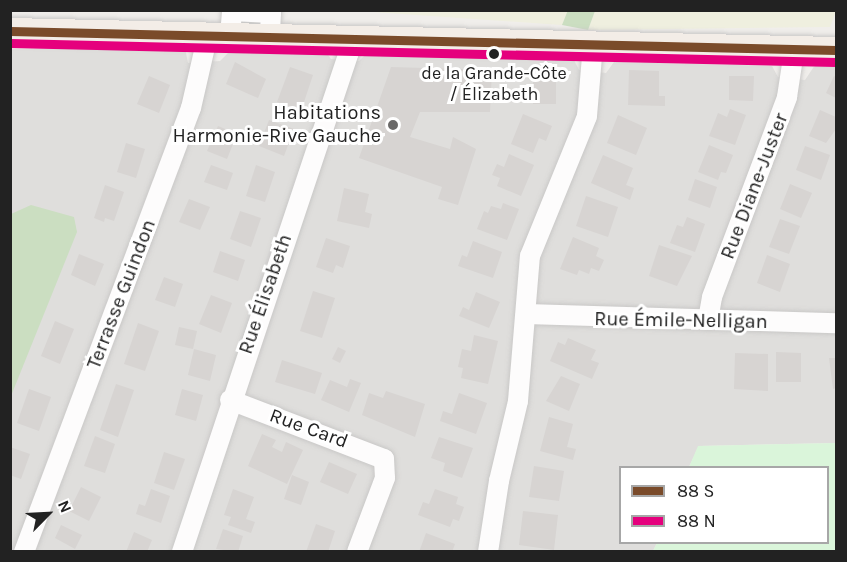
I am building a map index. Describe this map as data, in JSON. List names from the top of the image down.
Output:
{
  "streets": {
    "street": [
      "Rue Diane-Juster",
      "Terrasse Guindon",
      "Rue Élisabeth",
      "Rue Émile-Nelligan",
      "Rue Card"
    ]
  },
  "crossings": [
    ["Rue Diane-Juster", "Rue Émile-Nelligan"],
    ["Rue Élisabeth", "Rue Card"]
  ],
  "places": ["de la Grande-Côte / Élizabeth", "Habitations Harmonie-Rive Gauche"],
  "legend": ["88 S", "88 N"],
  "north": "top right"
}
